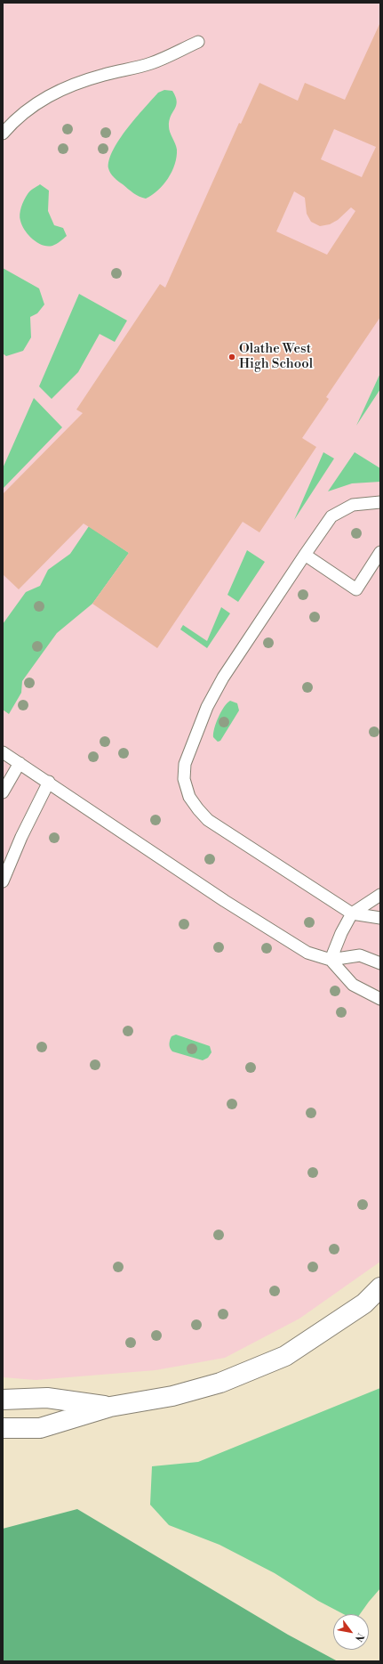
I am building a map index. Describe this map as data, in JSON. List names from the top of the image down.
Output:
{
  "places": ["Olathe West High School"],
  "north": "bottom right"
}
